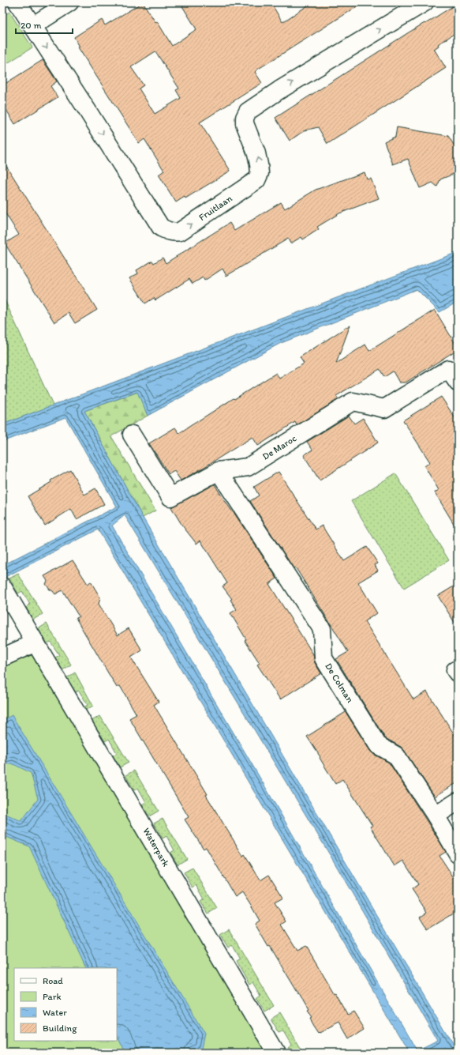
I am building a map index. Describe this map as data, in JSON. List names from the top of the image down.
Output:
{
  "streets": {
    "street": [
      "Fruitlaan",
      "De Maroc",
      "De Colman",
      "Waterpark"
    ]
  },
  "crossings": [
    ["De Maroc", "De Colman"]
  ],
  "legend": [
    "Road",
    "Park",
    "Water",
    "Building"
  ],
  "scale_bar": "20 m"
}
